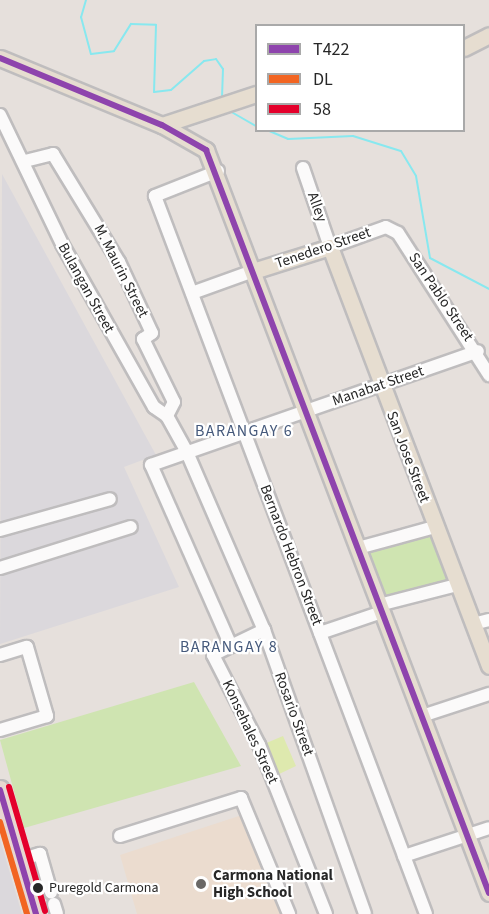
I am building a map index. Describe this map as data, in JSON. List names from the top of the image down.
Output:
{
  "streets": {
    "main road": ["Tenedero Street", "San Jose Street"],
    "street": [
      "Alley",
      "M. Maurin Street",
      "Bulangan Street",
      "San Pablo Street",
      "Manabat Street",
      "Bernardo Hebron Street",
      "Rosario Street",
      "Konsehales Street"
    ]
  },
  "crossings": [
    ["Alley", "Tenedero Street"],
    ["Alley", "San Jose Street"],
    ["Tenedero Street", "San Pablo Street"],
    ["Tenedero Street", "San Jose Street"],
    ["Tenedero Street", "Bernardo Hebron Street"],
    ["M. Maurin Street", "Bulangan Street"],
    ["Bulangan Street", "Manabat Street"],
    ["Bulangan Street", "Rosario Street"],
    ["San Pablo Street", "Manabat Street"],
    ["Manabat Street", "San Jose Street"],
    ["Manabat Street", "Bernardo Hebron Street"],
    ["Manabat Street", "Rosario Street"],
    ["Manabat Street", "Konsehales Street"]
  ],
  "districts": ["BARANGAY 6", "BARANGAY 8"],
  "places": ["Carmona National High School", "Puregold Carmona"],
  "lines": ["transit line T422", "transit line 58", "transit line DL"],
  "legend": ["T422", "DL", "58"]
}
